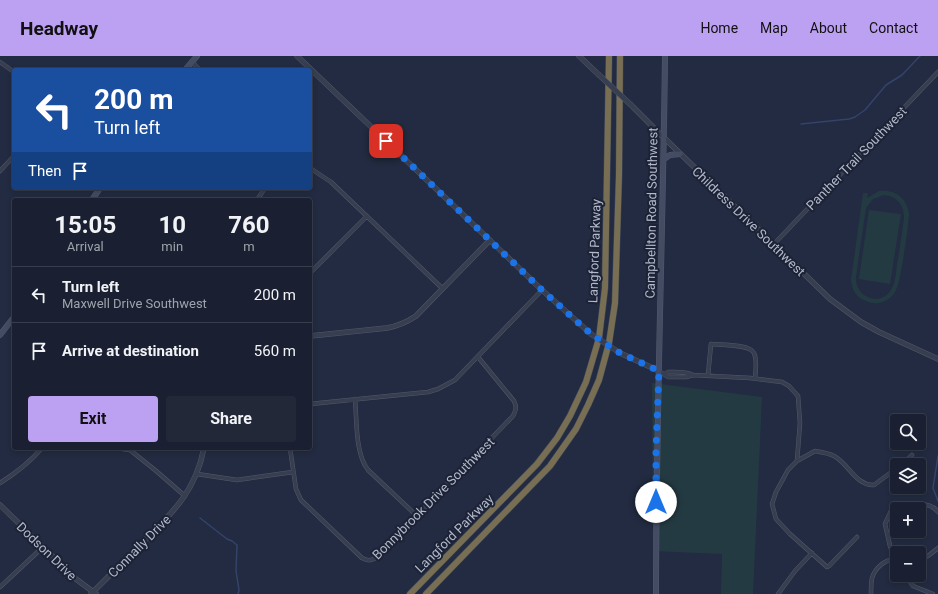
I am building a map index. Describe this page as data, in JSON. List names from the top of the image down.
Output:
{
  "streets": {
    "highway": ["Langford Parkway"],
    "main road": ["Campbellton Road Southwest"],
    "street": [
      "Panther Trail Southwest",
      "Childress Drive Southwest",
      "Bonnybrook Drive Southwest",
      "Connally Drive",
      "Dodson Drive"
    ]
  },
  "crossings": [
    ["Panther Trail Southwest", "Childress Drive Southwest"],
    ["Campbellton Road Southwest", "Childress Drive Southwest"],
    ["Connally Drive", "Dodson Drive"]
  ],
  "page": {
    "header": "Headway",
    "nav": [
      "Home",
      "Map",
      "About",
      "Contact"
    ],
    "turn": ["200 m", "Turn left"],
    "then": "Then",
    "eta": [
      "15:05",
      "Arrival",
      "10",
      "min",
      "760",
      "m"
    ],
    "list": [
      {
        "name": "Turn left",
        "note": "Maxwell Drive Southwest",
        "value": "200 m"
      },
      {
        "name": "Arrive at destination",
        "value": "560 m"
      }
    ],
    "buttons": ["Exit", "Share"],
    "map_buttons": ["+", "−"]
  }
}
